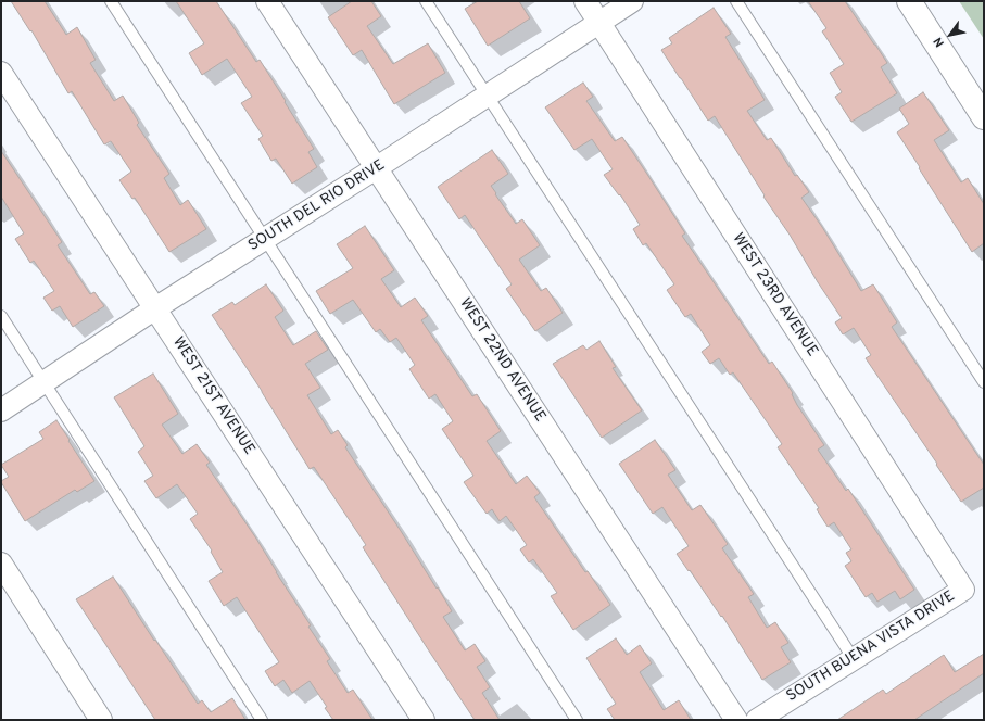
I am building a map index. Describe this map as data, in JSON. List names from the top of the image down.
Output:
{
  "streets": {
    "street": [
      "SOUTH DEL RIO DRIVE",
      "WEST 23RD AVENUE",
      "WEST 22ND AVENUE",
      "WEST 21ST AVENUE",
      "SOUTH BUENA VISTA DRIVE"
    ]
  },
  "crossings": [
    ["SOUTH DEL RIO DRIVE", "WEST 23RD AVENUE"],
    ["SOUTH DEL RIO DRIVE", "WEST 22ND AVENUE"],
    ["SOUTH DEL RIO DRIVE", "WEST 21ST AVENUE"],
    ["WEST 23RD AVENUE", "SOUTH BUENA VISTA DRIVE"]
  ],
  "north": "bottom left"
}
